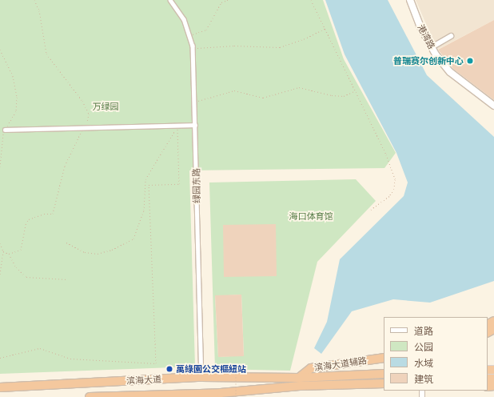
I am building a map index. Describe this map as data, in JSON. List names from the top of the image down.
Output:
{
  "streets": {
    "highway": ["滨海大道辅路", "滨海大道"],
    "street": ["港湾路", "绿园东路"]
  },
  "crossings": [
    ["绿园东路", "滨海大道"],
    ["滨海大道辅路", "滨海大道"]
  ],
  "parks": ["万绿园", "海口体育馆"],
  "places": ["普瑞赛尔创新中心", "萬綠園公交樞紐站"],
  "legend": [
    "道路",
    "公园",
    "水域",
    "建筑"
  ]
}
